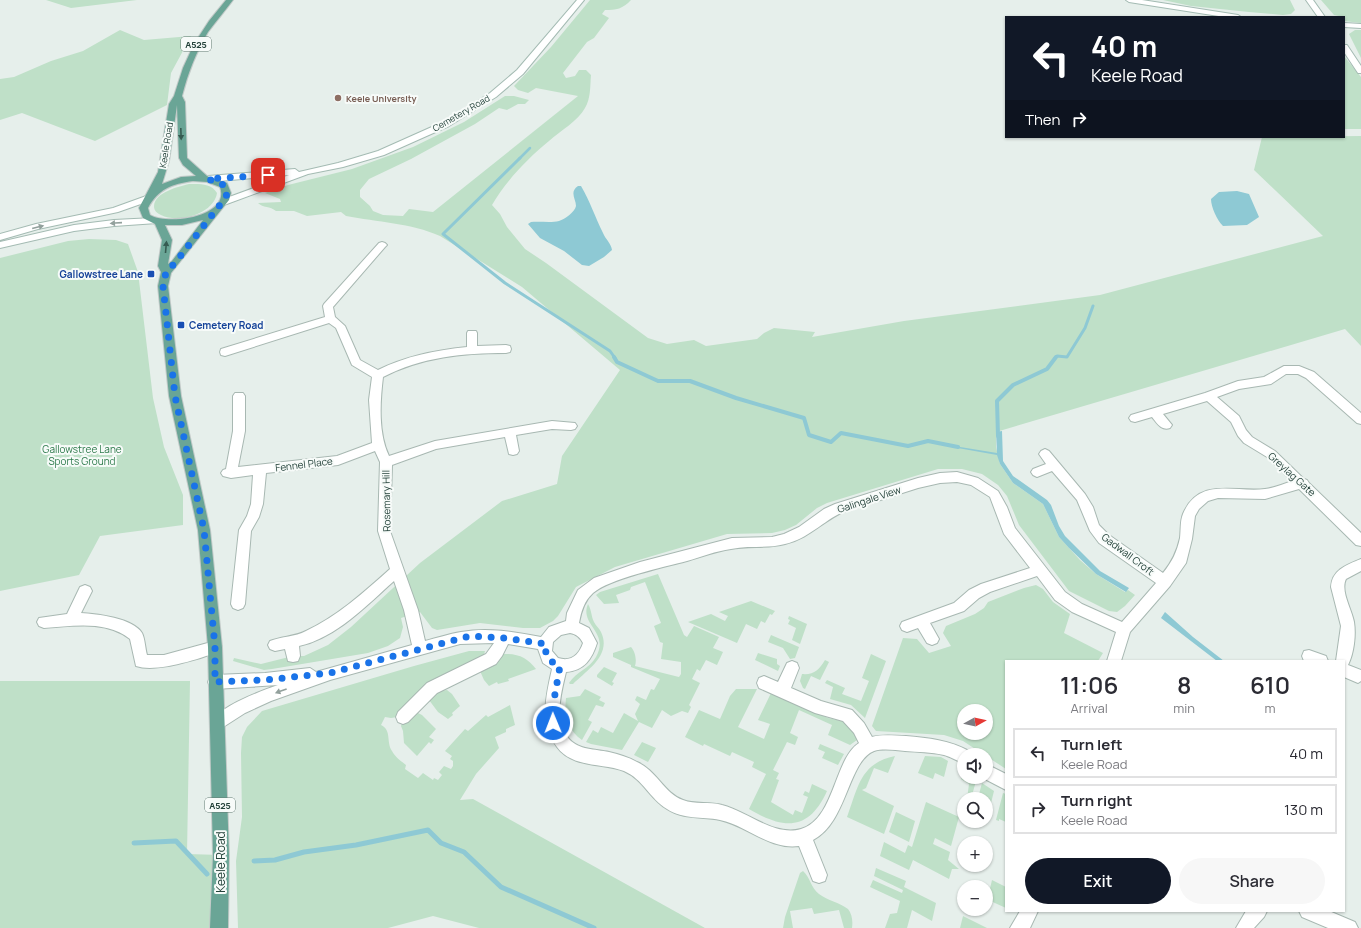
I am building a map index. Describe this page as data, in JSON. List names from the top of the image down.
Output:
{
  "streets": {
    "main road": ["A525", "Keele Road"],
    "street": [
      "Cemetery Road",
      "Fennel Place",
      "Greylag Gate",
      "Galingale View",
      "Rosemary Hill",
      "Gadwall Croft"
    ]
  },
  "crossings": [
    ["Cemetery Road", "Keele Road"],
    ["Fennel Place", "Rosemary Hill"]
  ],
  "parks": ["Gallowstree Lane Sports Ground"],
  "places": {
    "other": ["Keele University"],
    "transit": ["Gallowstree Lane", "Cemetery Road"]
  },
  "north": "right",
  "page": {
    "turn": ["40 m", "Keele Road"],
    "then": "Then",
    "eta": [
      "11:06",
      "Arrival",
      "8",
      "min",
      "610",
      "m"
    ],
    "map_buttons": ["+", "−"],
    "list": [
      {
        "name": "Turn left",
        "note": "Keele Road",
        "value": "40 m"
      },
      {
        "name": "Turn right",
        "note": "Keele Road",
        "value": "130 m"
      }
    ],
    "buttons": ["Exit", "Share"]
  }
}
